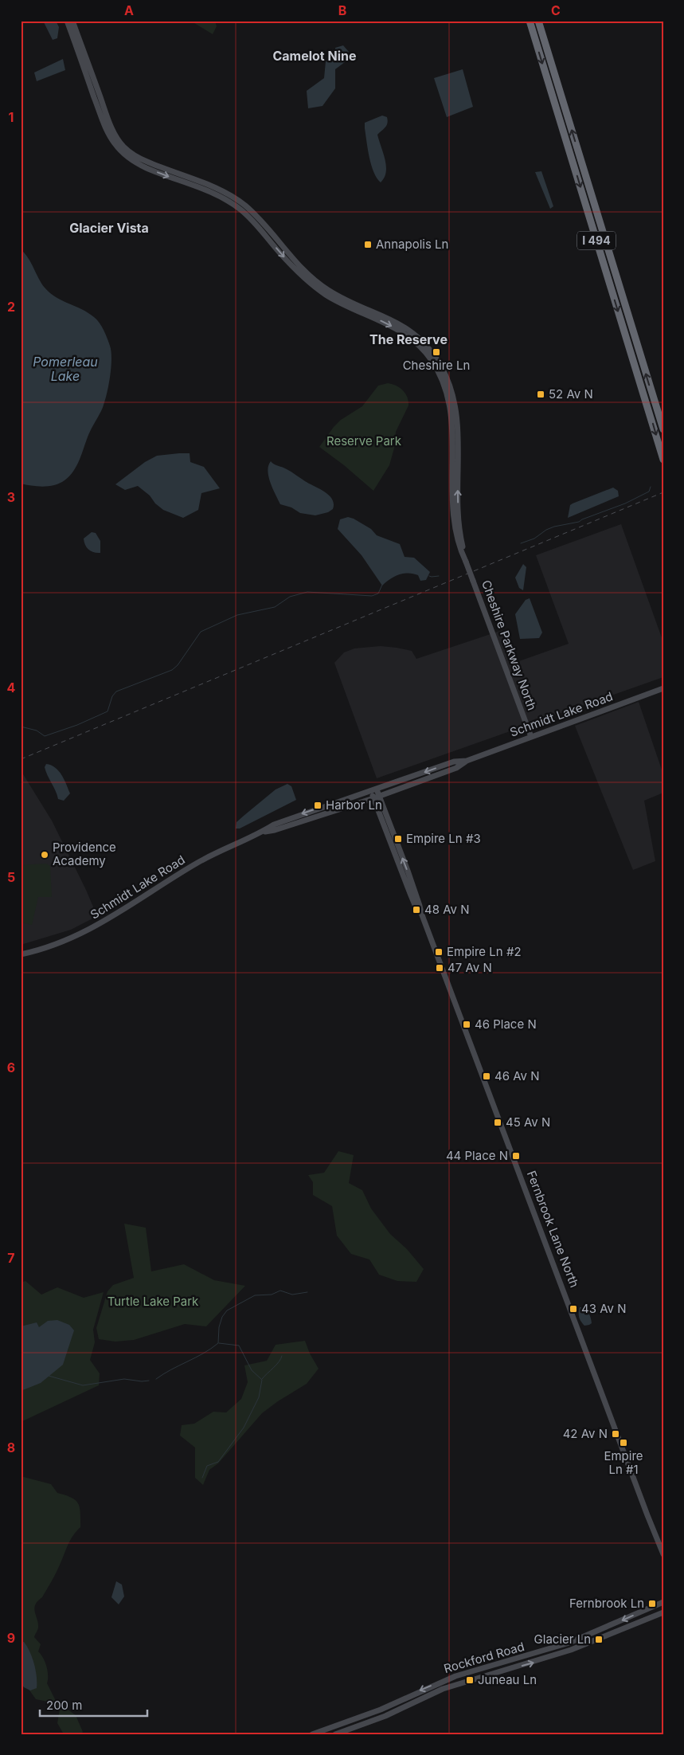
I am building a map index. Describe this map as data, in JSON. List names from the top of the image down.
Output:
{
  "streets": {
    "highway": ["I 494"],
    "street": [
      "Cheshire Parkway North",
      "Schmidt Lake Road",
      "Fernbrook Lane North",
      "Rockford Road"
    ]
  },
  "crossings": [
    ["Cheshire Parkway North", "Schmidt Lake Road"],
    ["Schmidt Lake Road", "Fernbrook Lane North"]
  ],
  "districts": ["Camelot Nine", "Glacier Vista", "The Reserve"],
  "water": ["Pomerleau Lake"],
  "parks": ["Reserve Park", "Turtle Lake Park"],
  "places": {
    "transit": [
      "Annapolis Ln",
      "Cheshire Ln",
      "52 Av N",
      "Harbor Ln",
      "Empire Ln #3",
      "48 Av N",
      "Empire Ln #2",
      "47 Av N",
      "46 Place N",
      "46 Av N",
      "45 Av N",
      "44 Place N",
      "43 Av N",
      "42 Av N",
      "Empire Ln #1",
      "Fernbrook Ln",
      "Glacier Ln",
      "Juneau Ln"
    ],
    "other": ["Providence Academy"]
  },
  "scale_bar": "200 m",
  "grid": {
    "columns": ["A", "B", "C"],
    "rows": [
      "1",
      "2",
      "3",
      "4",
      "5",
      "6",
      "7",
      "8",
      "9"
    ]
  }
}
